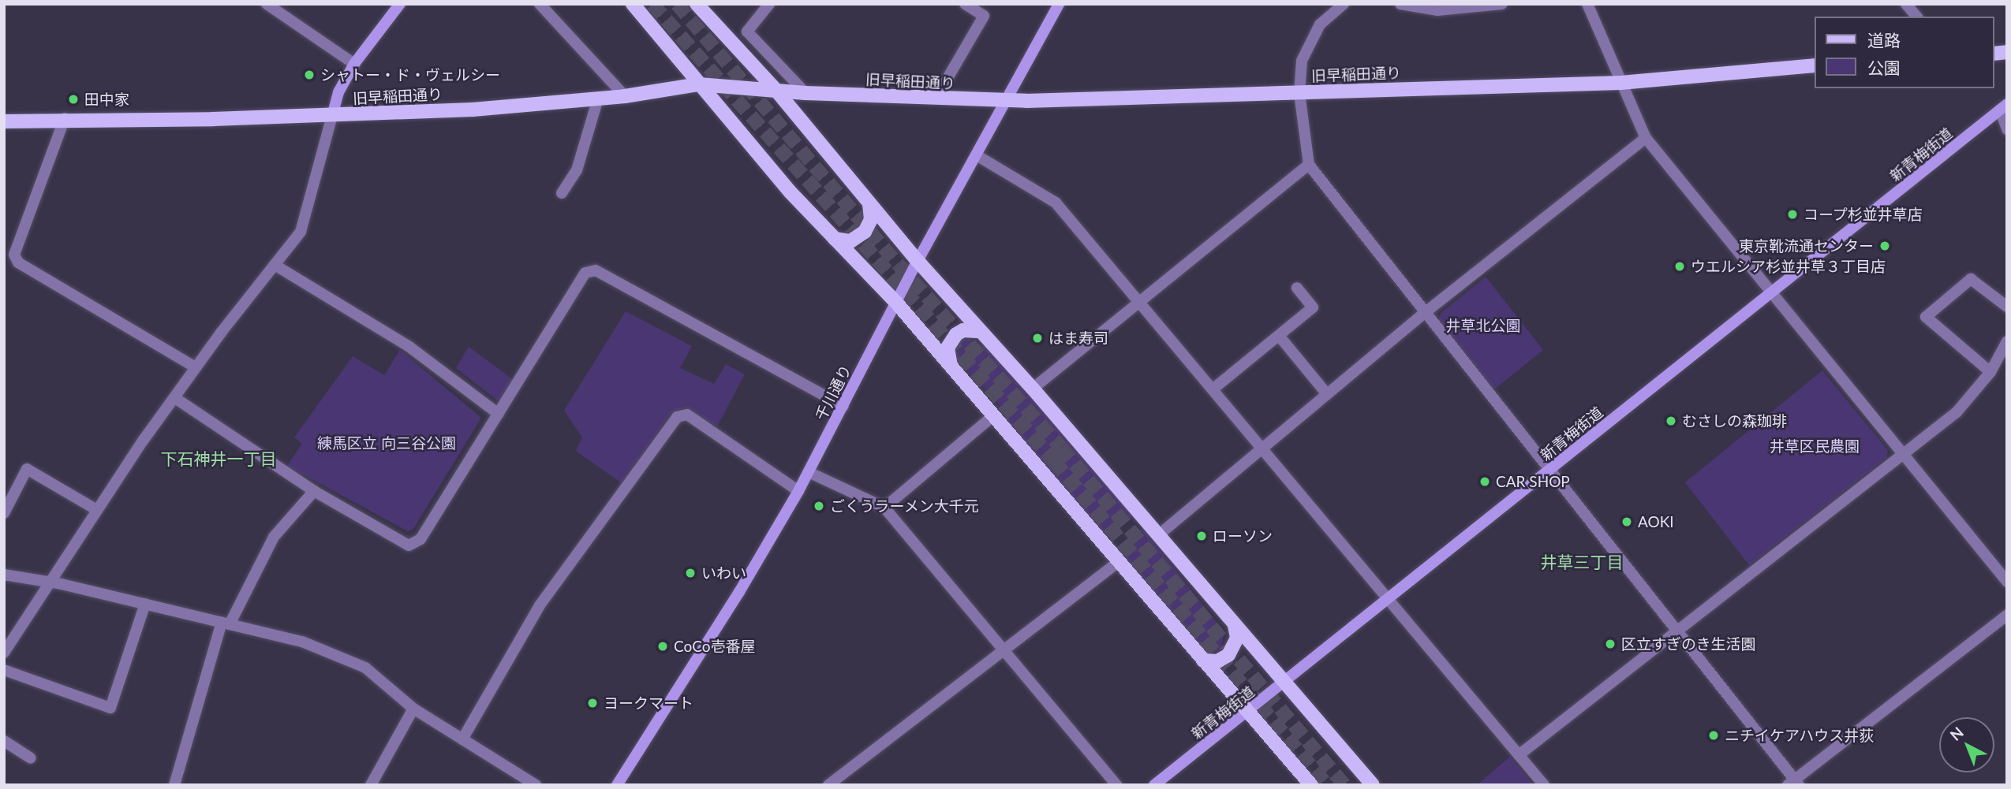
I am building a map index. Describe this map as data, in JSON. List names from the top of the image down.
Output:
{
  "streets": {
    "main road": ["旧早稲田通り", "新青梅街道", "千川通り"]
  },
  "crossings": [
    ["旧早稲田通り", "千川通り"]
  ],
  "districts": ["下石神井一丁目", "井草三丁目"],
  "parks": ["井草北公園", "練馬区立 向三谷公園", "井草区民農園"],
  "places": [
    "シャトー・ド・ヴェルシー",
    "田中家",
    "コープ杉並井草店",
    "東京靴流通センター",
    "ウエルシア杉並井草３丁目店",
    "はま寿司",
    "むさしの森珈琲",
    "CAR SHOP",
    "ごくうラーメン大千元",
    "AOKI",
    "ローソン",
    "いわい",
    "区立すぎのき生活園",
    "CoCo壱番屋",
    "ヨークマート",
    "ニチイケアハウス井荻"
  ],
  "legend": ["道路", "公園"],
  "north": "top left"
}
